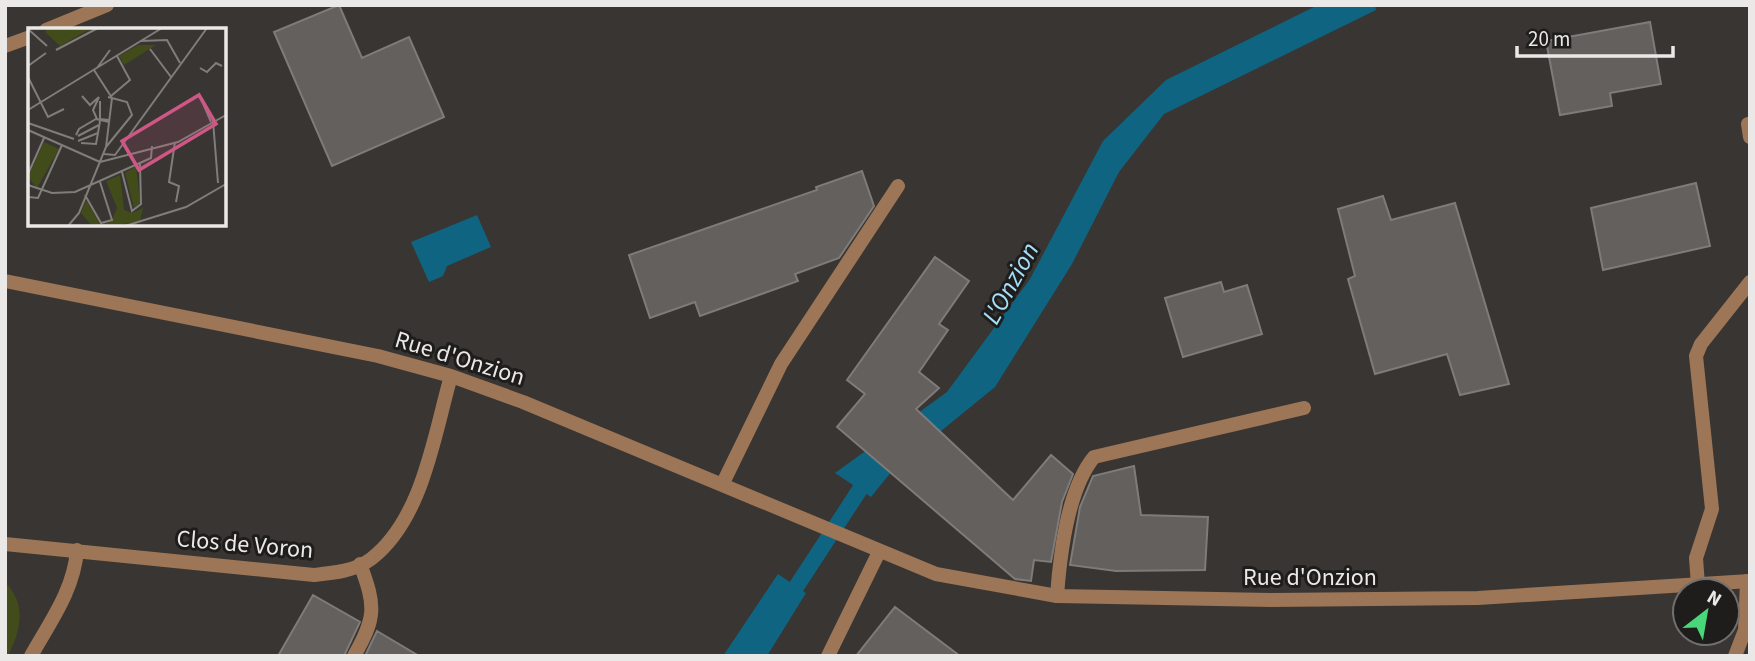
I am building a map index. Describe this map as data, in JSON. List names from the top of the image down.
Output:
{
  "streets": {
    "street": ["Rue d'Onzion", "Clos de Voron"]
  },
  "crossings": [
    ["Rue d'Onzion", "Clos de Voron"]
  ],
  "water": ["L'Onzion"],
  "scale_bar": "20 m",
  "north": "top right"
}
